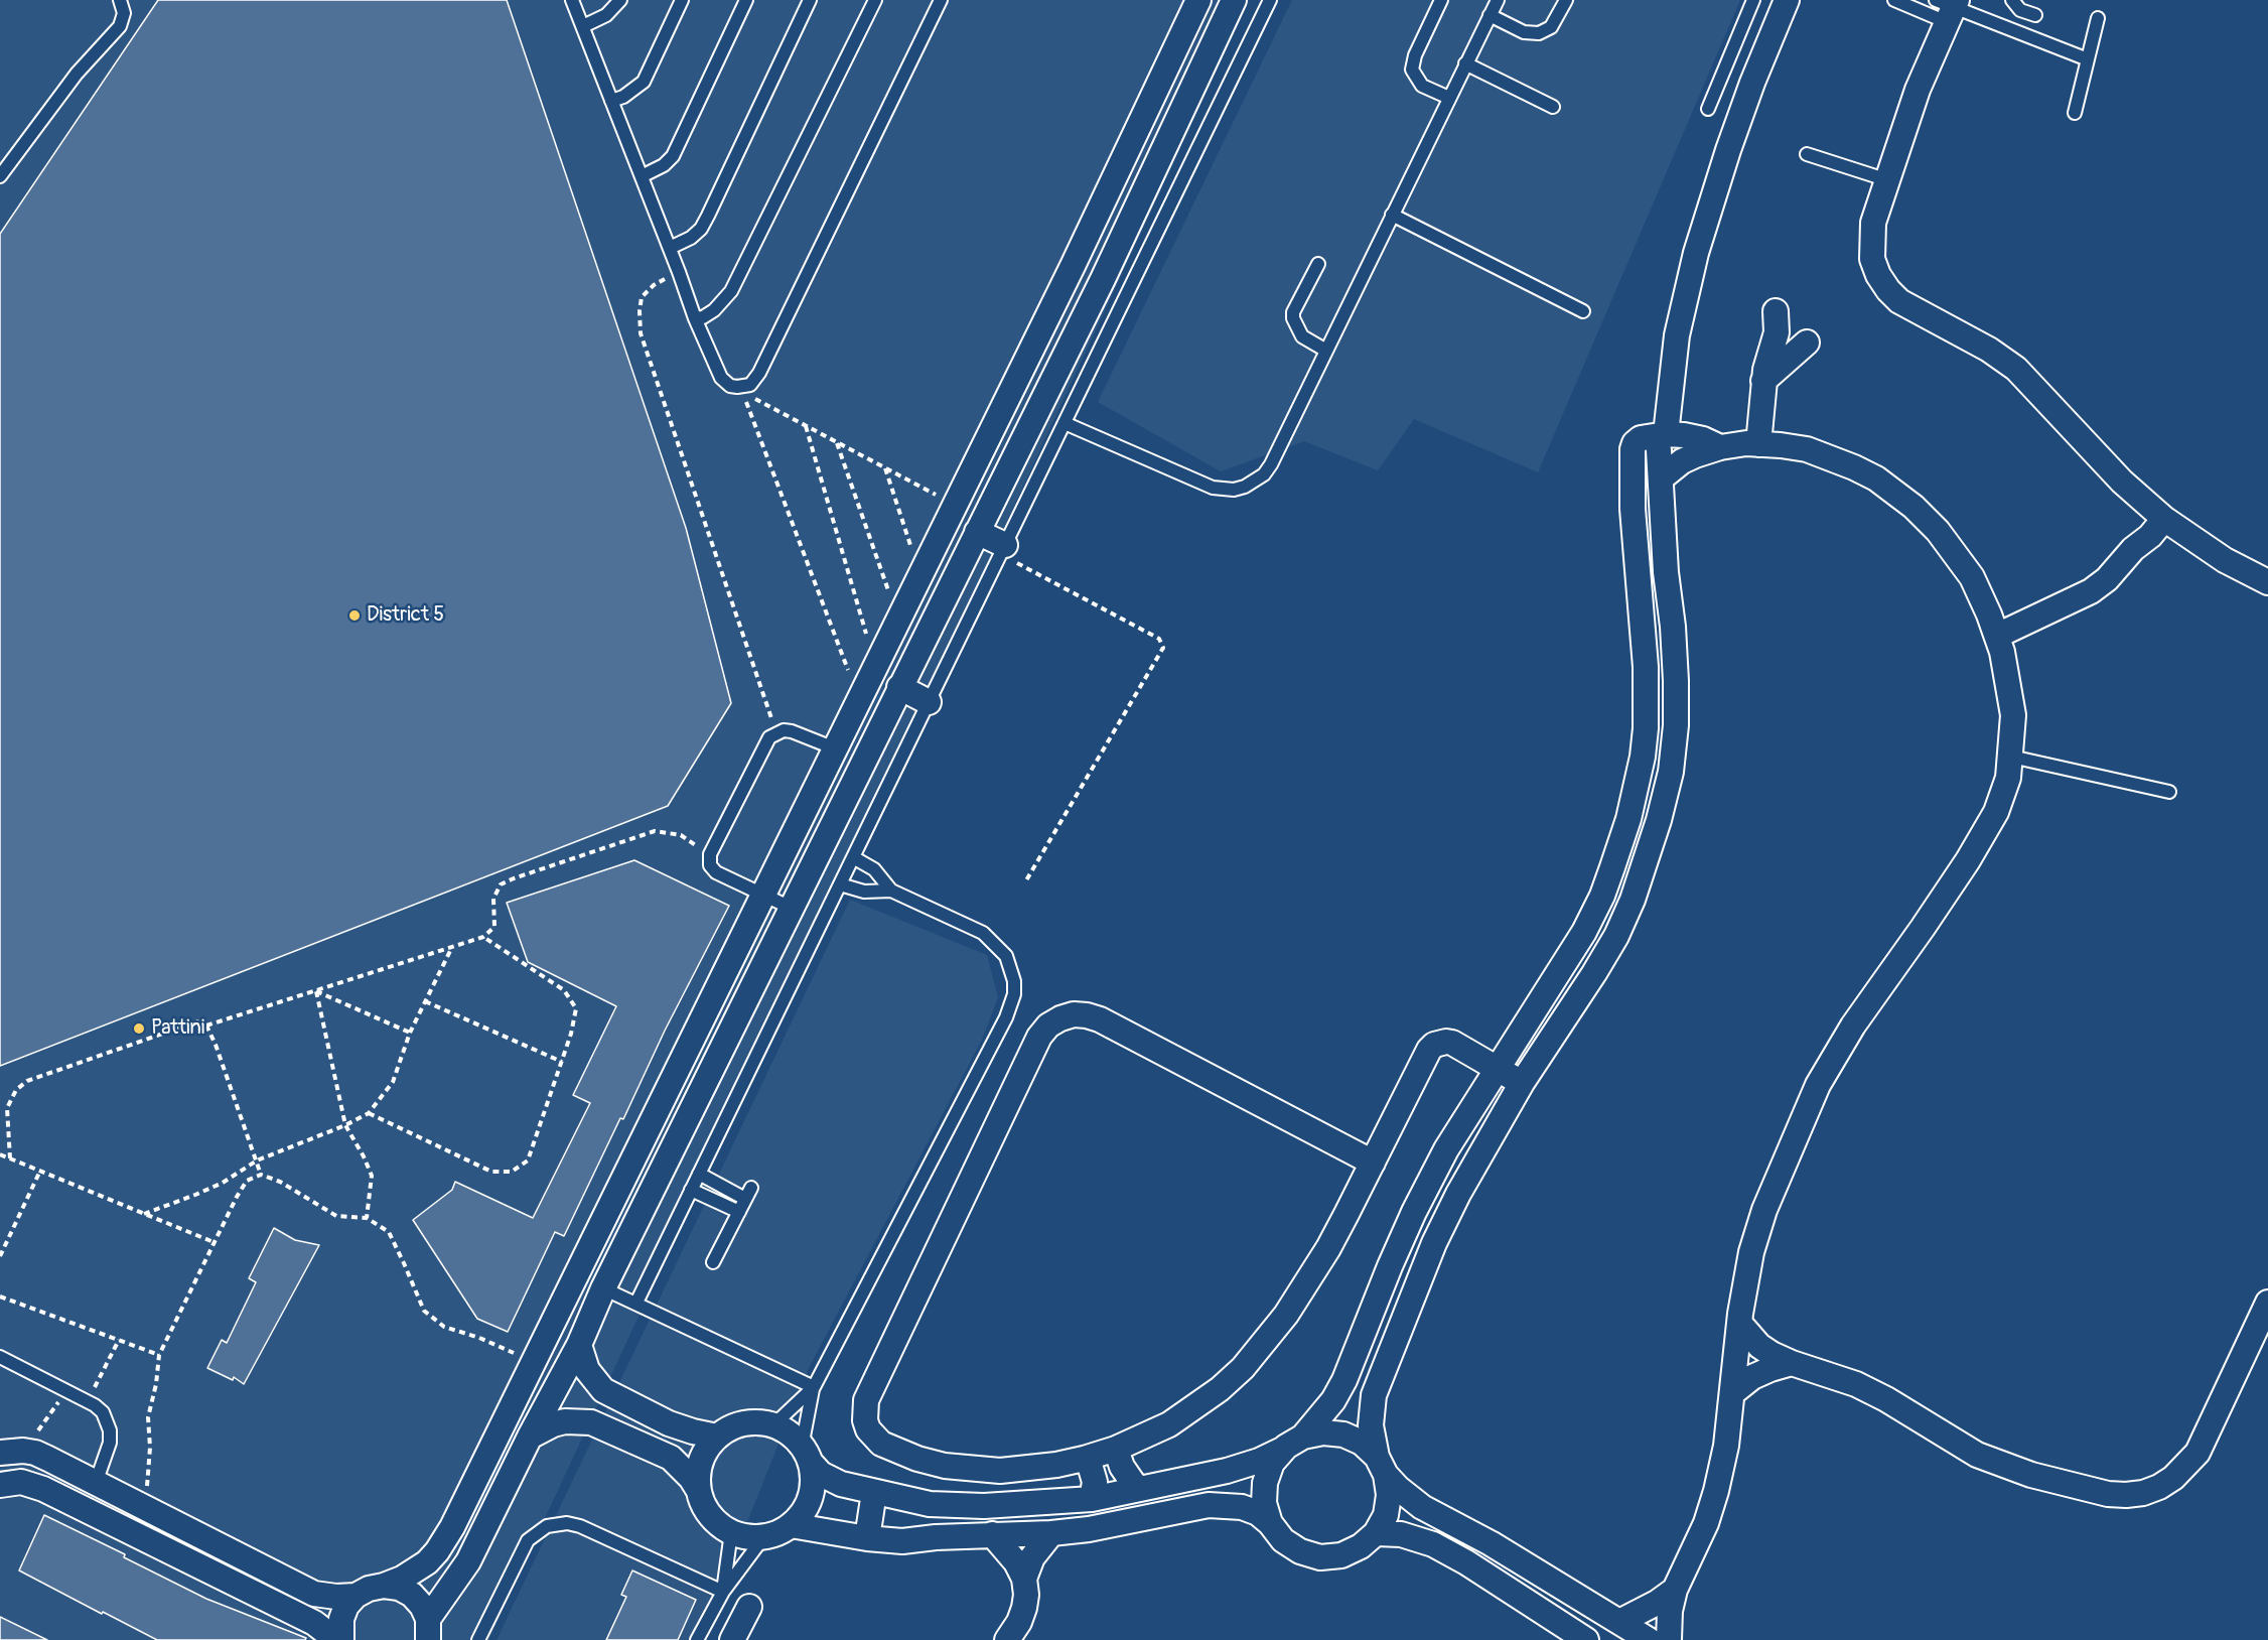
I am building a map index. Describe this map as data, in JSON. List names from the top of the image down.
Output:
{
  "places": ["District 5", "Pattini"]
}
